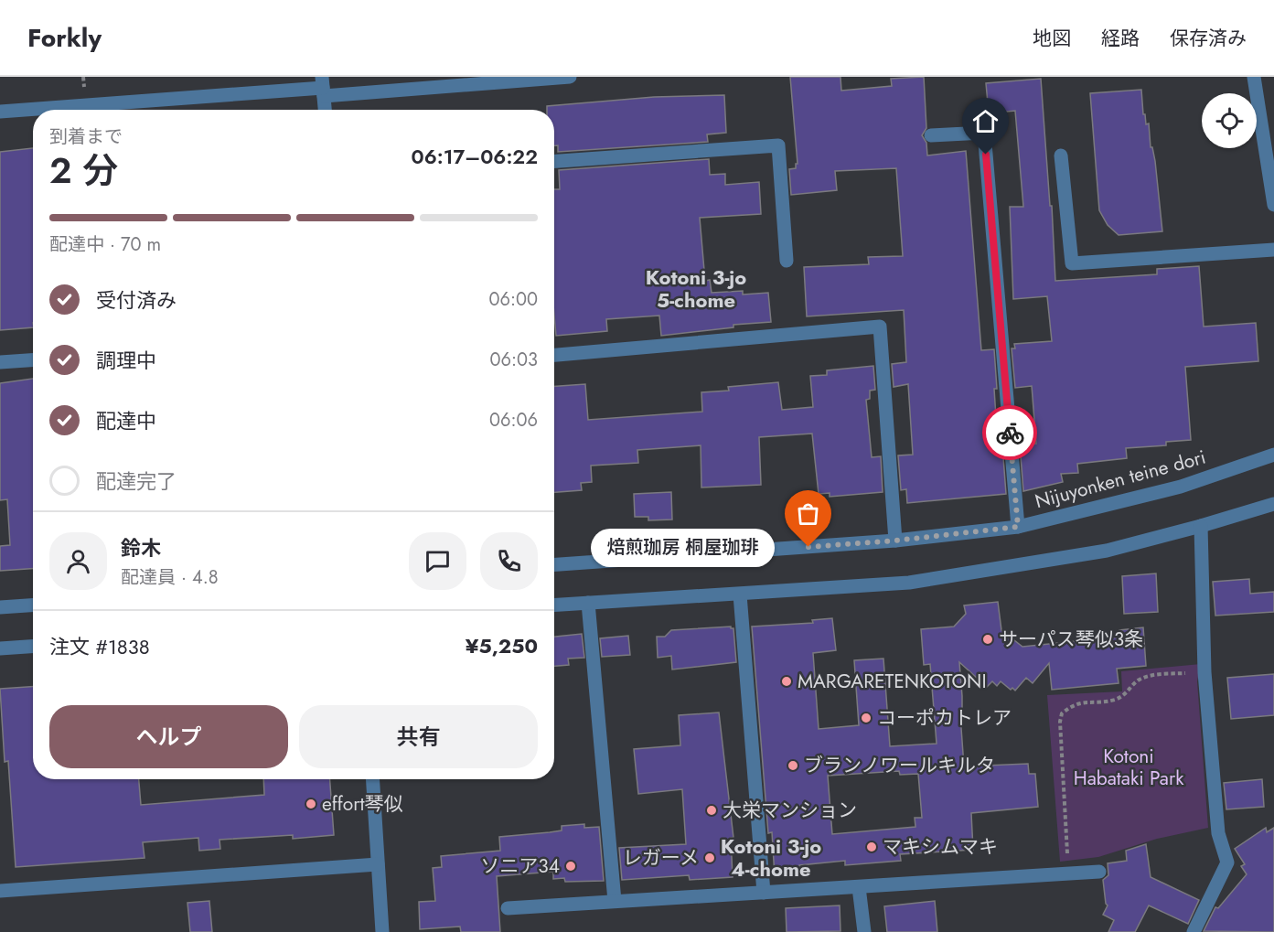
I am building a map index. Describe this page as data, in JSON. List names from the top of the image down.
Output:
{
  "streets": {
    "street": ["Nijuyonken teine dori"]
  },
  "districts": ["Kotoni 3-jo 5-chome", "Kotoni 3-jo 4-chome"],
  "parks": ["Kotoni Habataki Park"],
  "places": [
    "焙煎珈房 桐屋珈琲",
    "サーパス琴似3条",
    "MARGARETENKOTONI",
    "コーポカトレア",
    "ブランノワールキルタ",
    "effort琴似",
    "大栄マンション",
    "マキシムマキ",
    "レガーメ",
    "ソニア34"
  ],
  "page": {
    "header": "Forkly",
    "nav": ["地図", "経路", "保存済み"],
    "heading": ["2 分", "到着まで", "06:17–06:22"],
    "panel": [
      "鈴木",
      "配達員 · 4.8",
      "注文 #1838",
      "¥5,250"
    ],
    "bar": "配達中 · 70 m",
    "list": [
      ["受付済み", "06:00"],
      ["調理中", "06:03"],
      ["配達中", "06:06"],
      "配達完了"
    ],
    "bubble": "焙煎珈房 桐屋珈琲",
    "buttons": ["ヘルプ", "共有"]
  }
}
